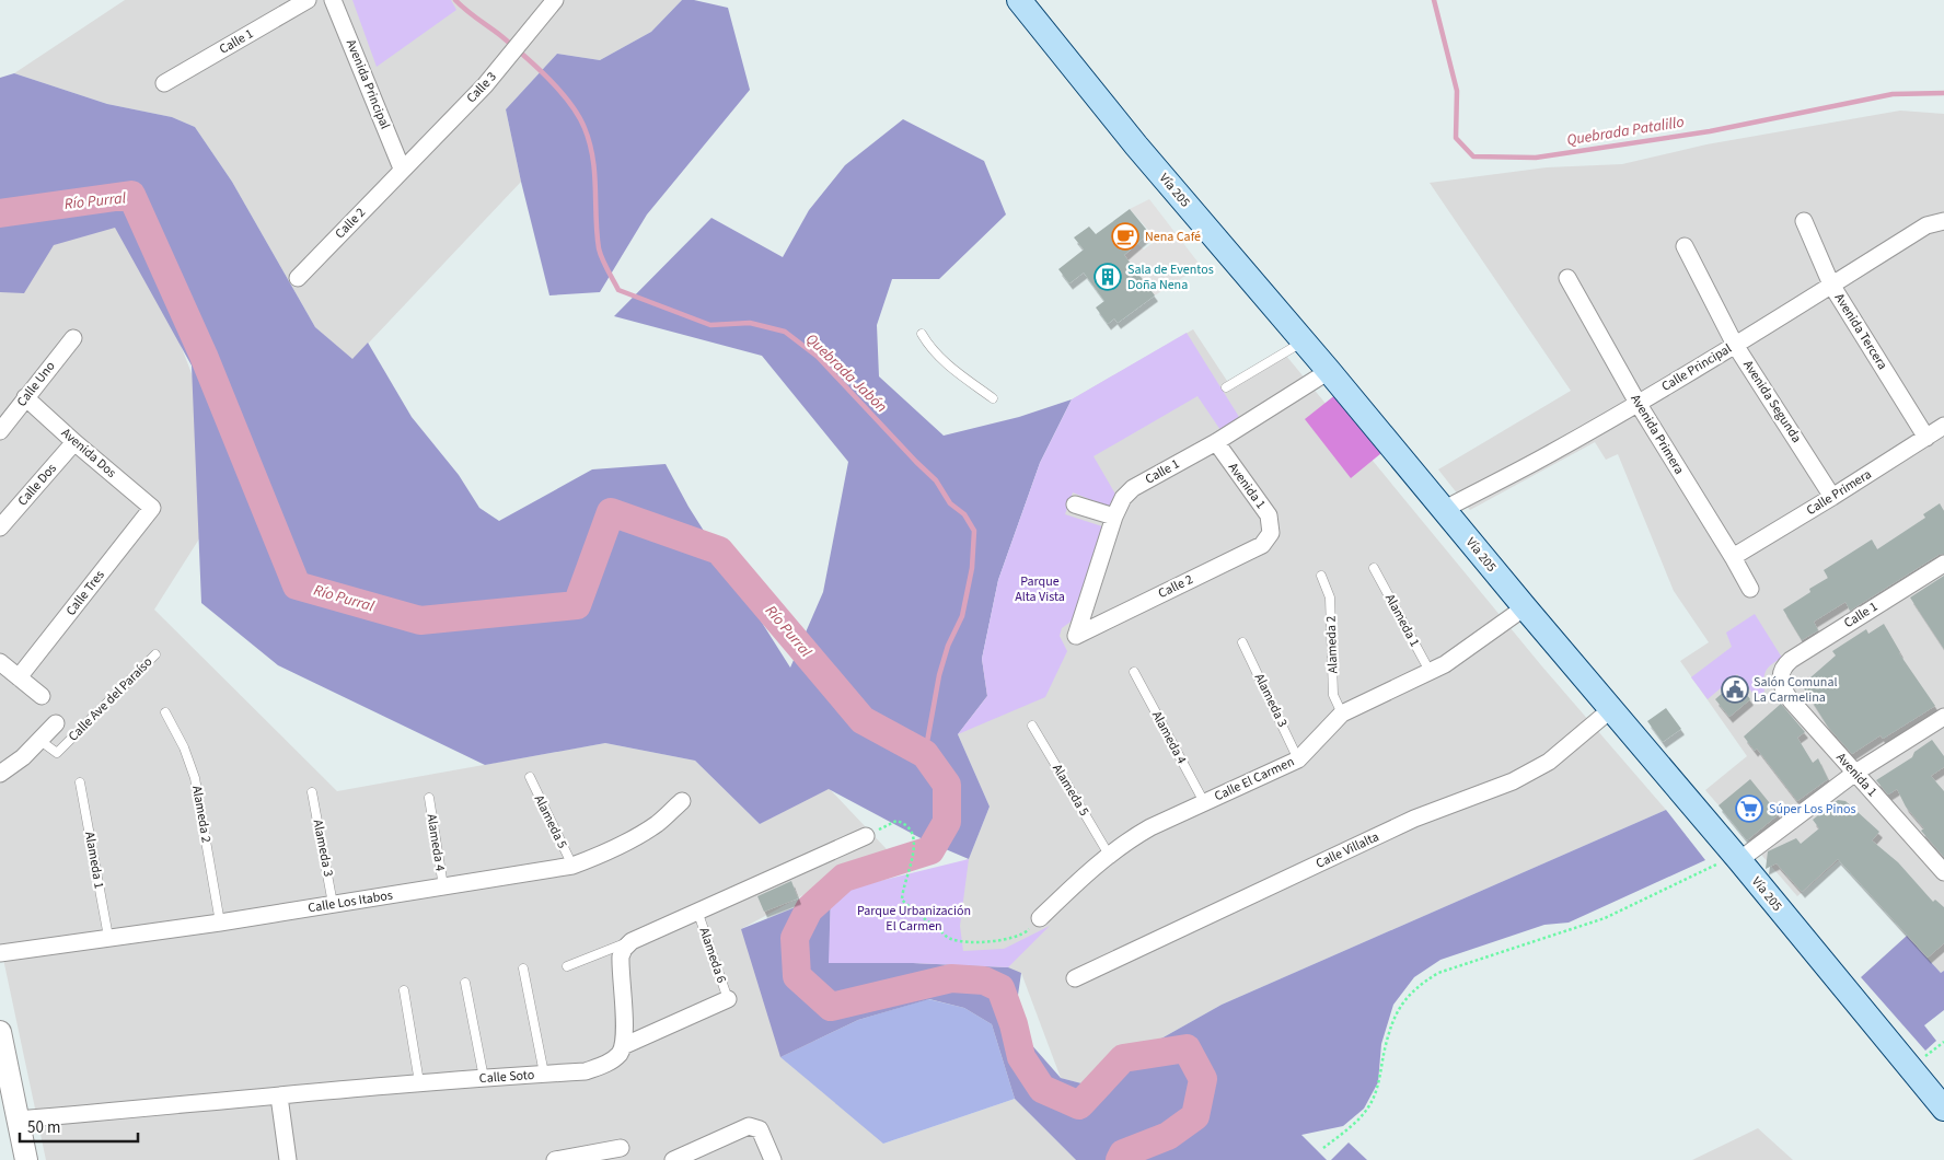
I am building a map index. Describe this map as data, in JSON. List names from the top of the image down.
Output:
{
  "streets": {
    "main road": ["Vía 205"],
    "street": [
      "Calle 1",
      "Avenida Principal",
      "Calle 3",
      "Calle 2",
      "Avenida Tercera",
      "Calle Principal",
      "Calle Uno",
      "Avenida Segunda",
      "Avenida Primera",
      "Avenida Dos",
      "Calle Dos",
      "Avenida 1",
      "Calle Primera",
      "Calle Tres",
      "Calle Ave del Paraíso",
      "Calle El Carmen",
      "Calle Villalta",
      "Calle Los Itabos",
      "Calle Soto"
    ],
    "lane": [
      "Alameda 1",
      "Alameda 2",
      "Alameda 3",
      "Alameda 4",
      "Alameda 5",
      "Alameda 6"
    ]
  },
  "crossings": [
    ["Calle 1", "Vía 205"],
    ["Calle 1", "Calle 2"],
    ["Calle 1", "Avenida 1"],
    ["Avenida Principal", "Calle 3"],
    ["Avenida Principal", "Calle 2"],
    ["Calle 3", "Calle 2"],
    ["Vía 205", "Calle Principal"],
    ["Vía 205", "Calle El Carmen"],
    ["Vía 205", "Calle Villalta"],
    ["Calle 2", "Avenida 1"],
    ["Avenida Tercera", "Calle Principal"],
    ["Avenida Tercera", "Calle Primera"],
    ["Calle Principal", "Avenida Segunda"],
    ["Calle Principal", "Avenida Primera"],
    ["Calle Uno", "Avenida Dos"],
    ["Avenida Segunda", "Calle Primera"],
    ["Avenida Primera", "Calle Primera"],
    ["Avenida Dos", "Calle Dos"],
    ["Avenida Dos", "Calle Tres"],
    ["Alameda 1", "Calle El Carmen"],
    ["Alameda 1", "Calle Los Itabos"],
    ["Alameda 2", "Calle El Carmen"],
    ["Alameda 2", "Calle Los Itabos"],
    ["Alameda 3", "Calle El Carmen"],
    ["Alameda 3", "Calle Los Itabos"],
    ["Alameda 4", "Calle El Carmen"],
    ["Alameda 4", "Calle Los Itabos"],
    ["Calle El Carmen", "Alameda 5"],
    ["Alameda 5", "Calle Los Itabos"]
  ],
  "water": ["Quebrada Patalillo", "Río Purral", "Quebrada Jabón"],
  "parks": ["Parque Alta Vista", "Parque Urbanización El Carmen"],
  "places": {
    "cafe": ["Nena Café"],
    "building": ["Sala de Eventos Doña Nena"],
    "public building": ["Salón Comunal La Carmelina"],
    "supermarket": ["Súper Los Pinos"]
  },
  "scale_bar": "50 m"
}
